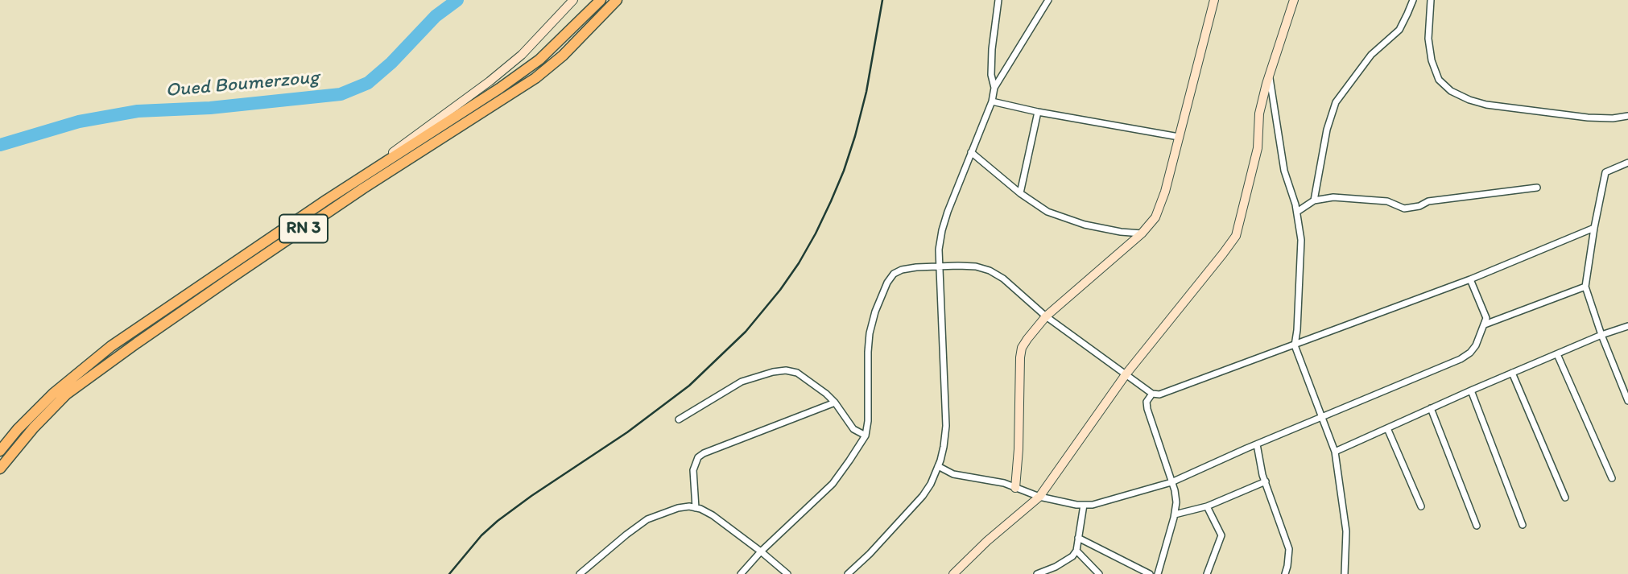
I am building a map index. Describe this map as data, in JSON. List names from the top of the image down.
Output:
{
  "streets": {
    "highway": ["RN 3"]
  },
  "water": ["Oued Boumerzoug"]
}
